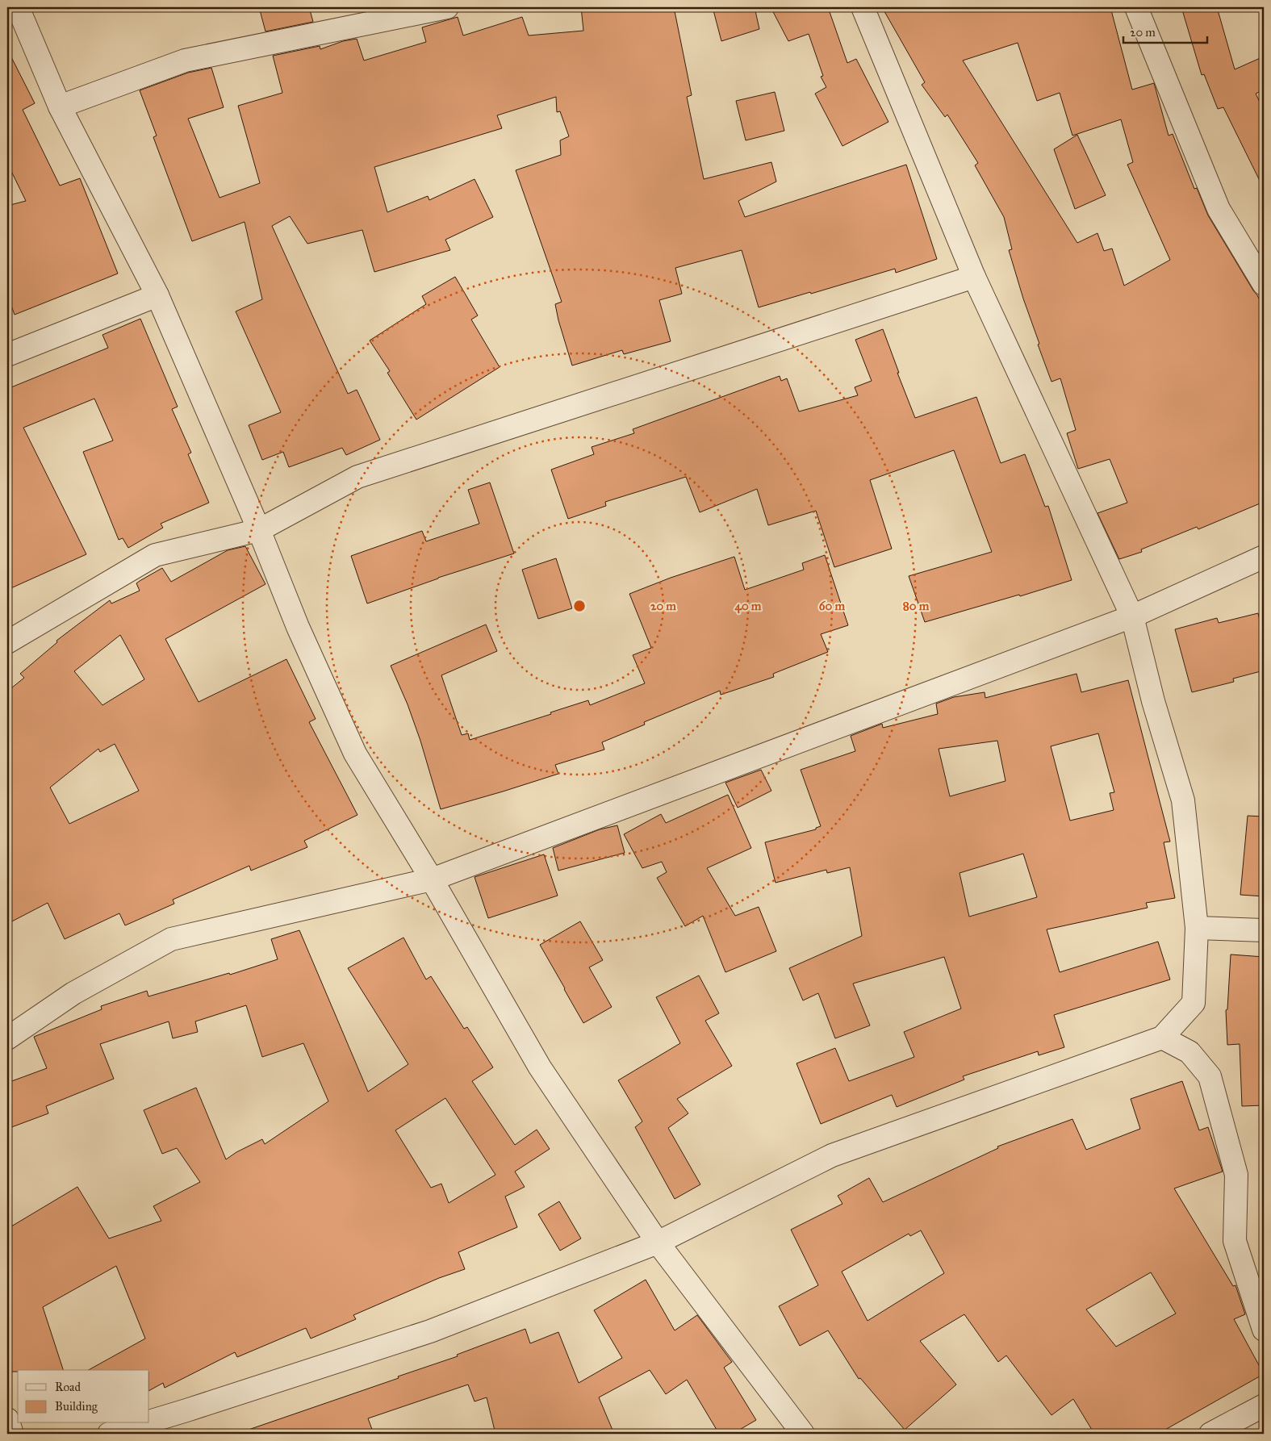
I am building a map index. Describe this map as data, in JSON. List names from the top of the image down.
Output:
{
  "legend": ["Road", "Building"],
  "scale_bar": "20 m",
  "rings": [
    "20 m",
    "40 m",
    "60 m",
    "80 m"
  ]
}
